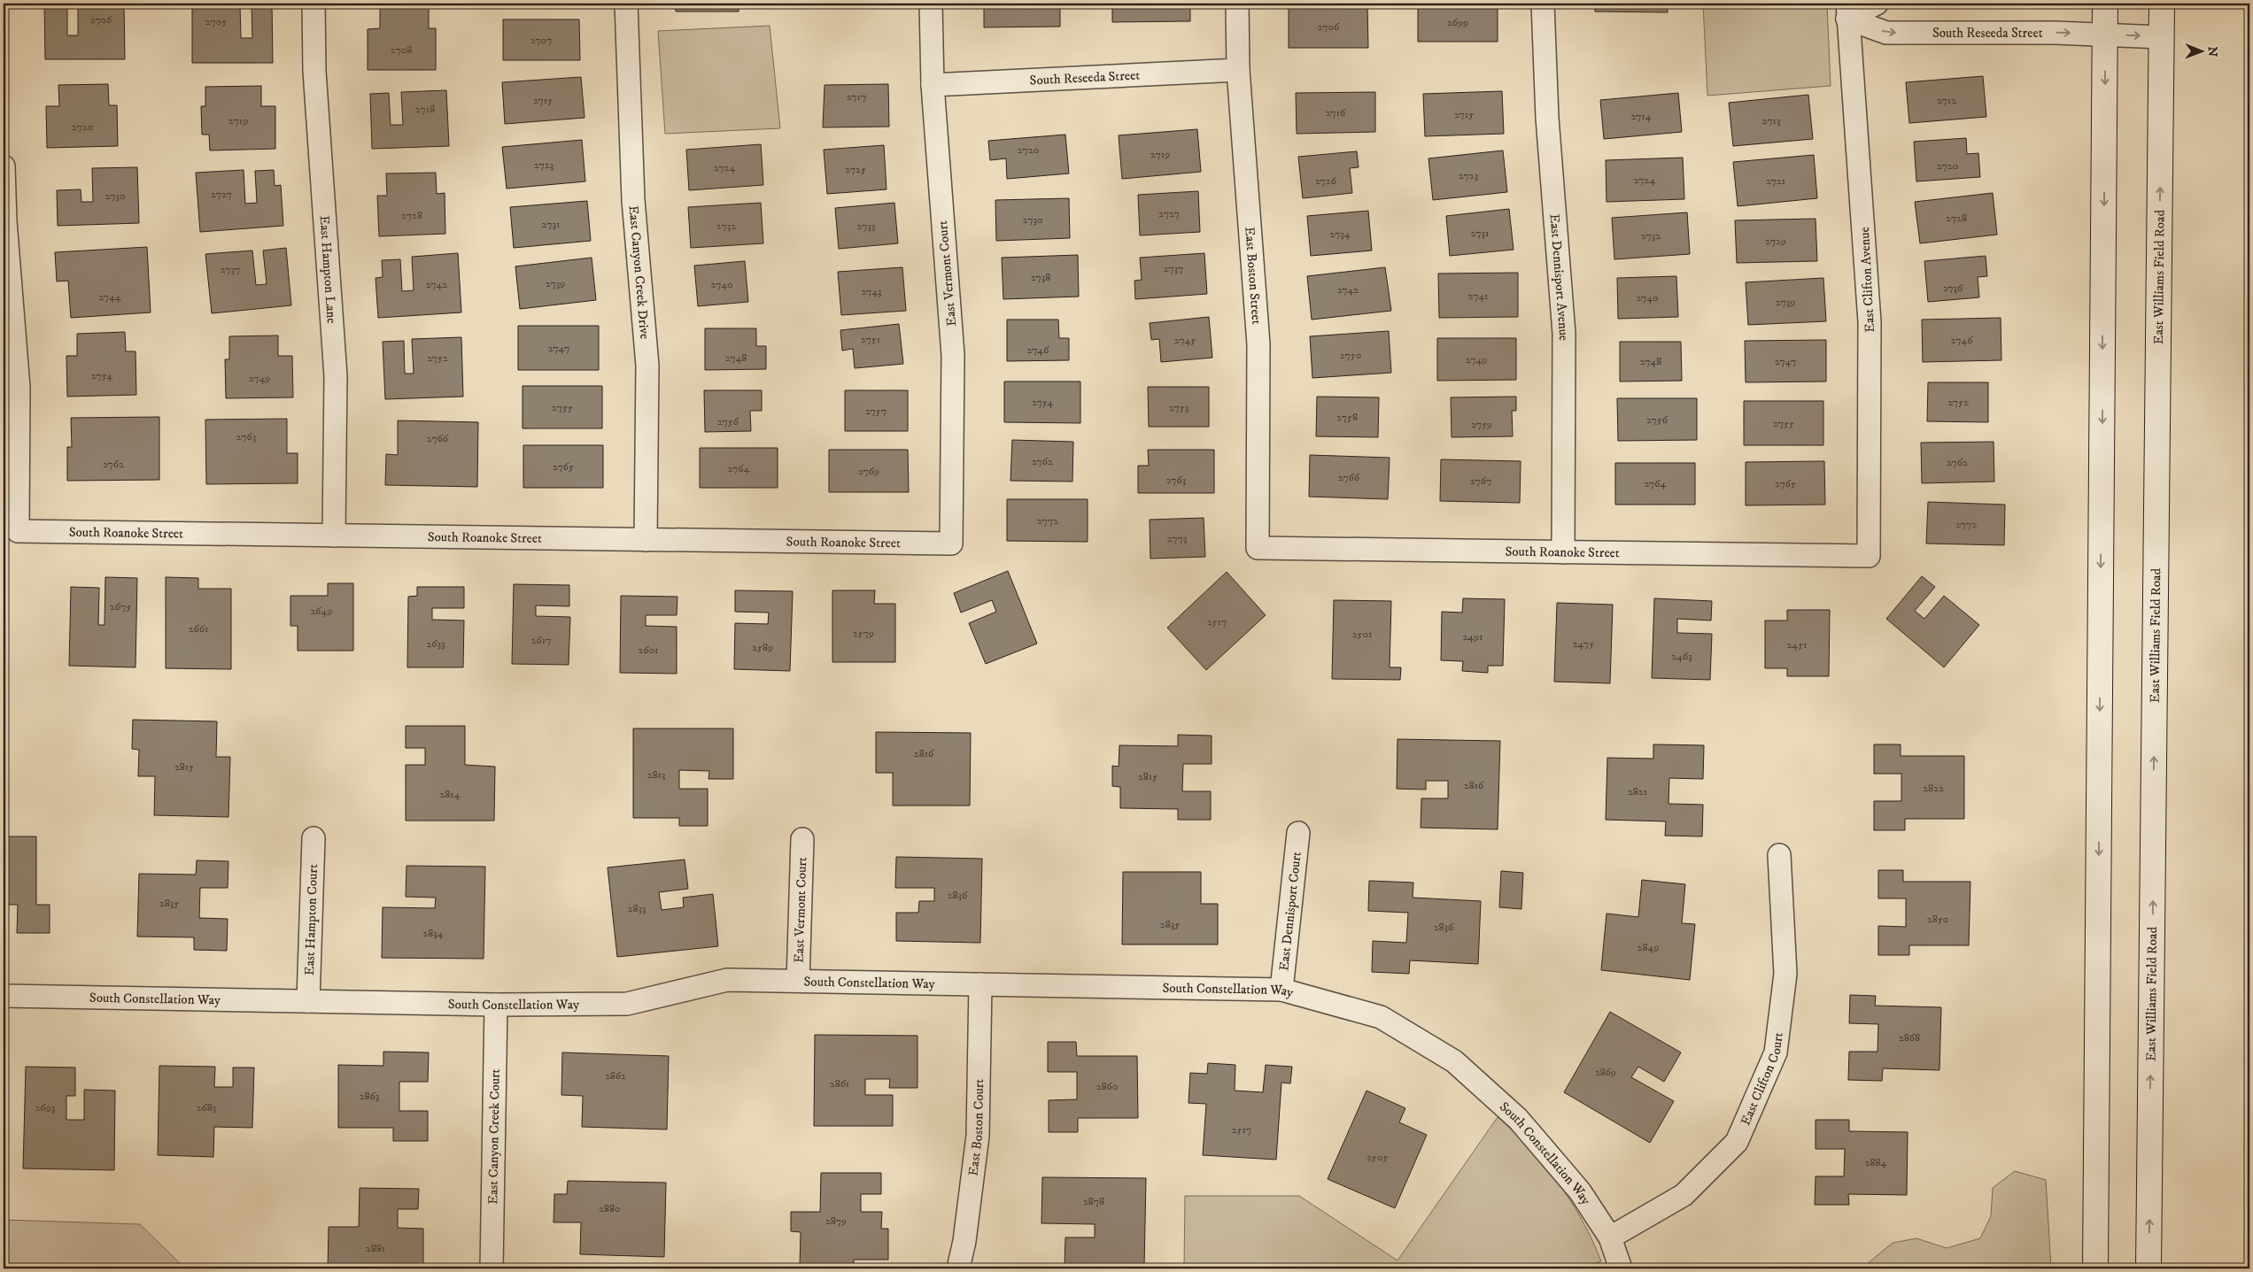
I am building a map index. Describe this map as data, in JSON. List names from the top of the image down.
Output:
{
  "streets": {
    "main road": ["East Williams Field Road"],
    "street": [
      "South Reseeda Street",
      "East Hampton Lane",
      "East Canyon Creek Drive",
      "East Vermont Court",
      "East Boston Street",
      "East Dennisport Avenue",
      "East Clifton Avenue",
      "South Roanoke Street",
      "East Dennisport Court",
      "East Hampton Court",
      "South Constellation Way",
      "East Clifton Court",
      "East Boston Court",
      "East Canyon Creek Court"
    ]
  },
  "crossings": [
    ["South Reseeda Street", "East Vermont Court"],
    ["South Reseeda Street", "East Boston Street"],
    ["South Reseeda Street", "East Williams Field Road"],
    ["South Reseeda Street", "East Clifton Avenue"],
    ["East Hampton Lane", "South Roanoke Street"],
    ["East Canyon Creek Drive", "South Roanoke Street"],
    ["East Vermont Court", "South Roanoke Street"],
    ["East Vermont Court", "South Constellation Way"],
    ["East Boston Street", "South Roanoke Street"],
    ["East Dennisport Avenue", "South Roanoke Street"],
    ["East Clifton Avenue", "South Roanoke Street"],
    ["East Dennisport Court", "South Constellation Way"],
    ["East Hampton Court", "South Constellation Way"],
    ["South Constellation Way", "East Clifton Court"],
    ["South Constellation Way", "East Boston Court"],
    ["South Constellation Way", "East Canyon Creek Court"]
  ],
  "one_way": ["South Reseeda Street"],
  "house_numbers": [
    "2706",
    "2705",
    "2699",
    "2706",
    "2707",
    "2708",
    "2717",
    "2715",
    "2712",
    "2718",
    "2716",
    "2715",
    "2714",
    "2719",
    "2713",
    "2720",
    "2720",
    "2719",
    "2723",
    "2720",
    "2724",
    "2725",
    "2723",
    "2724",
    "2726",
    "2721",
    "2727",
    "2730",
    "2727",
    "2728",
    "2728",
    "2730",
    "2731",
    "2732",
    "2733",
    "2731",
    "2734",
    "2732",
    "2729",
    "2737",
    "2737",
    "2738",
    "2739",
    "2742",
    "2740",
    "2736",
    "2742",
    "2743",
    "2741",
    "2744",
    "2740",
    "2739",
    "2751",
    "2745",
    "2746",
    "2747",
    "2746",
    "2750",
    "2752",
    "2748",
    "2749",
    "2748",
    "2747",
    "2754",
    "2749",
    "2754",
    "2752",
    "2755",
    "2753",
    "2757",
    "2758",
    "2756",
    "2756",
    "2755",
    "2759",
    "2763",
    "2766",
    "2762",
    "2762",
    "2762",
    "2765",
    "2764",
    "2769",
    "2766",
    "2763",
    "2767",
    "2764",
    "2765",
    "2772",
    "2772",
    "2773",
    "2675",
    "2649",
    "2517",
    "2661",
    "2579",
    "2501",
    "2491",
    "2617",
    "2633",
    "2475",
    "2451",
    "2589",
    "2601",
    "2463",
    "2816",
    "2815",
    "2813",
    "2815",
    "2816",
    "2822",
    "2821",
    "2814",
    "2836",
    "2835",
    "2833",
    "2850",
    "2835",
    "2836",
    "2834",
    "2849",
    "2868",
    "2869",
    "2862",
    "2861",
    "2860",
    "2863",
    "2693",
    "2683",
    "2517",
    "2505",
    "2884",
    "2878",
    "2880",
    "2879",
    "2881"
  ],
  "north": "right"
}
